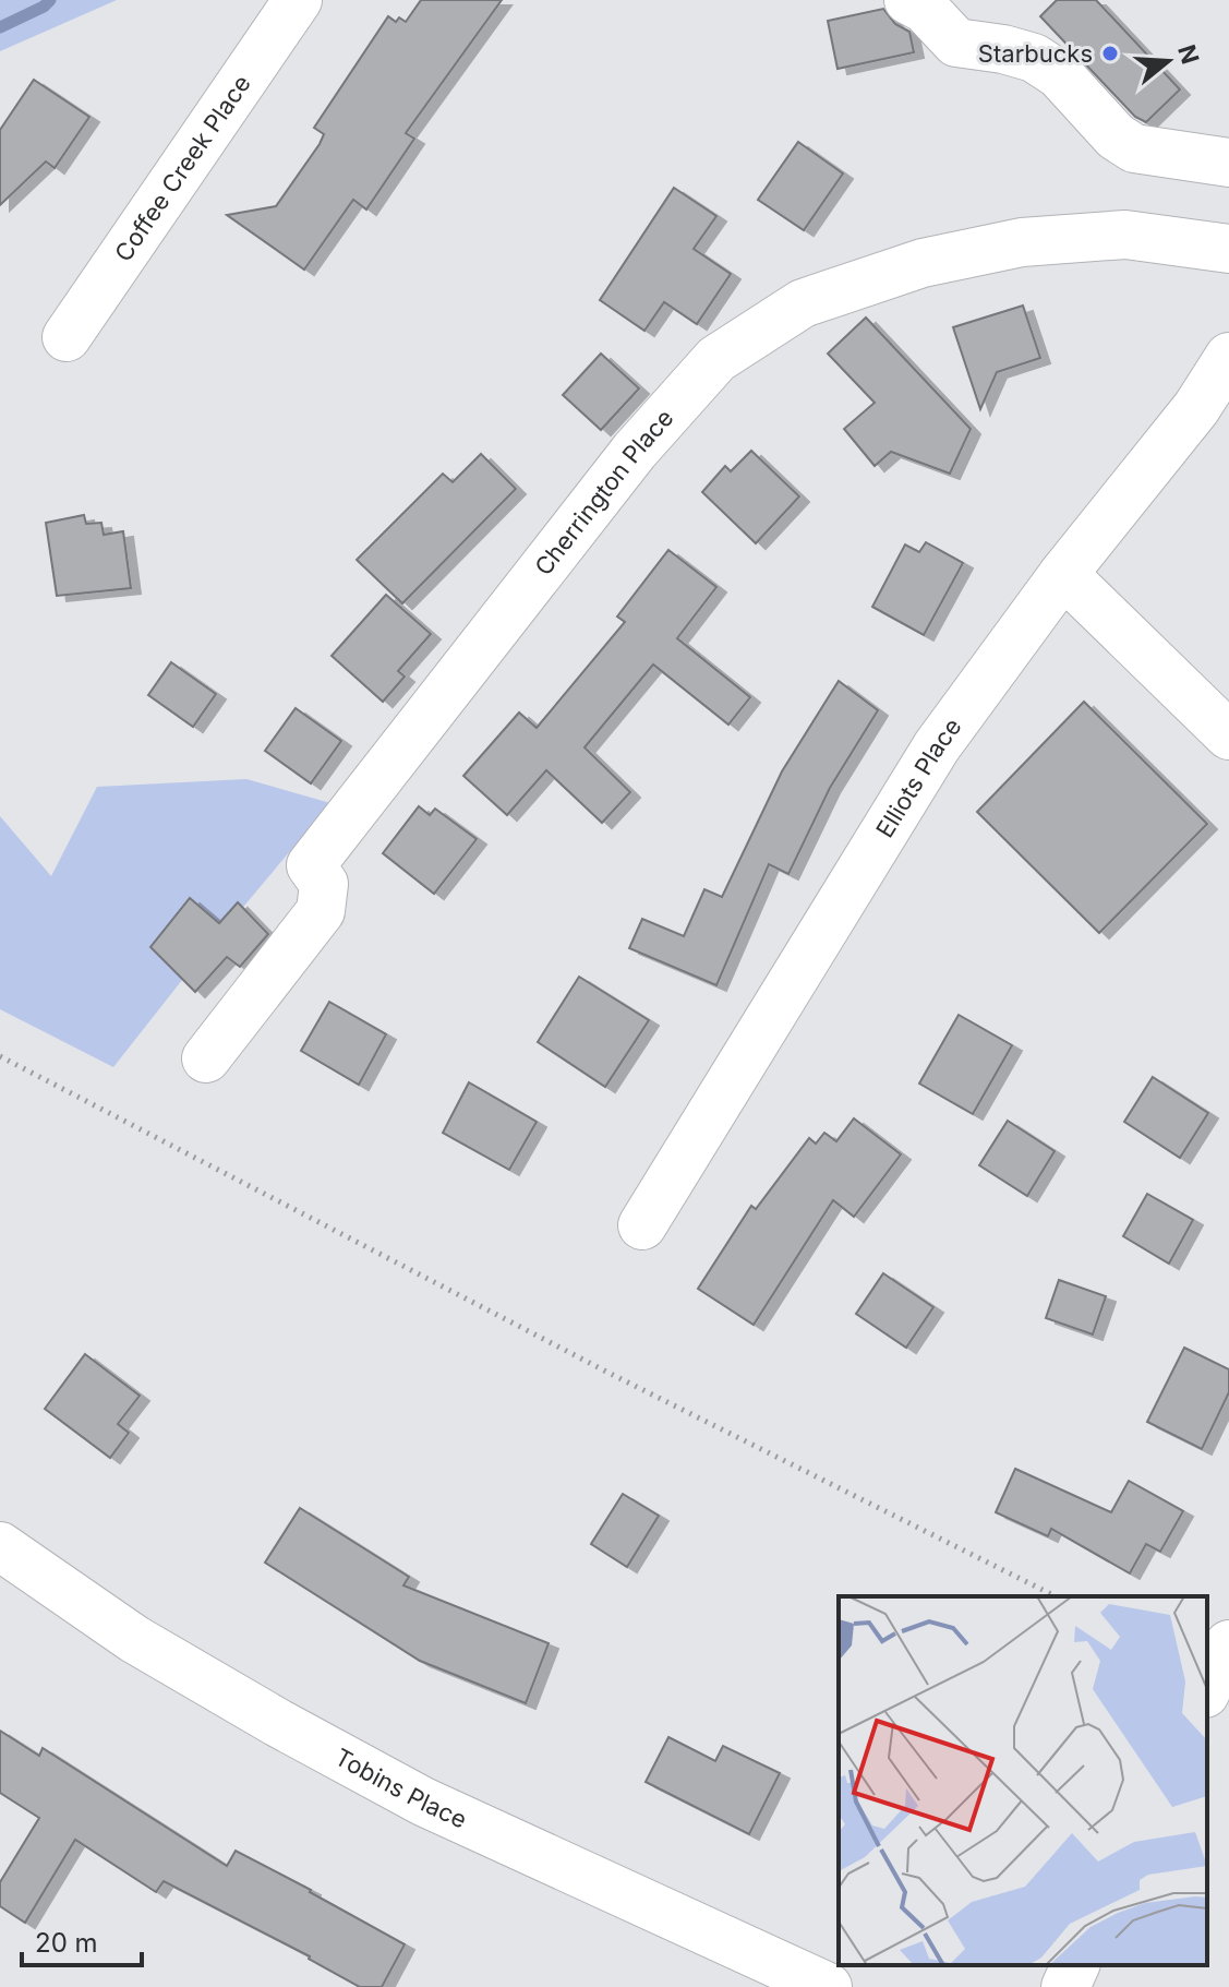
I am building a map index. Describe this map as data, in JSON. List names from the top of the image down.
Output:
{
  "streets": {
    "street": [
      "Coffee Creek Place",
      "Cherrington Place",
      "Elliots Place",
      "Tobins Place"
    ]
  },
  "places": ["Starbucks"],
  "scale_bar": "20 m",
  "north": "right"
}
